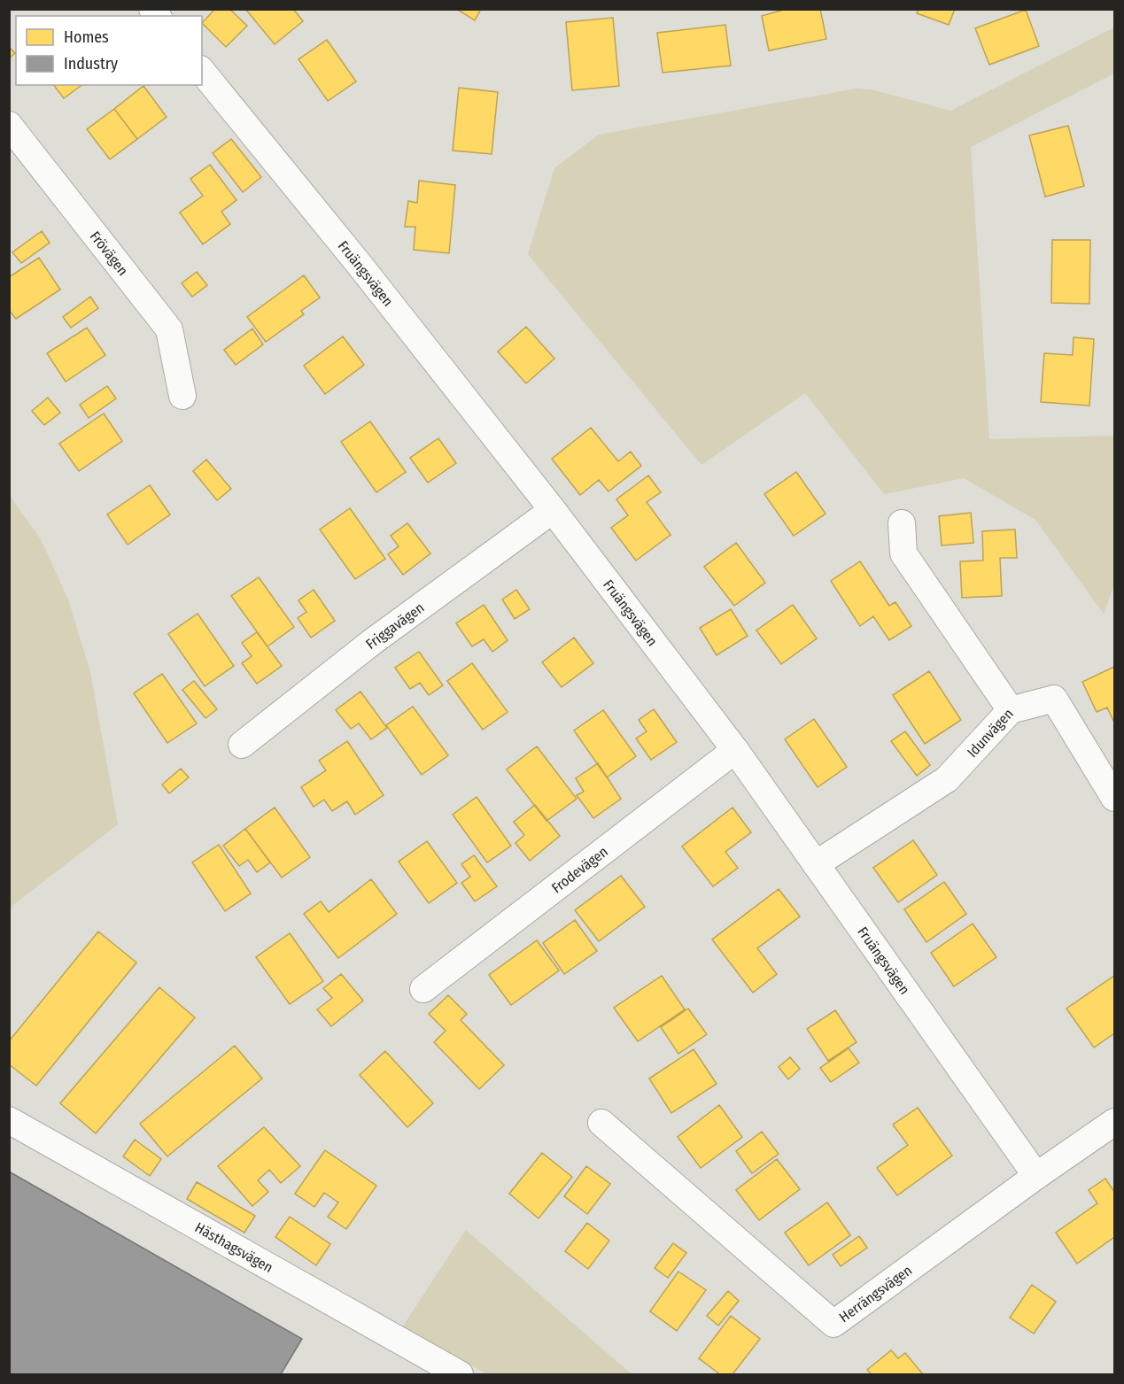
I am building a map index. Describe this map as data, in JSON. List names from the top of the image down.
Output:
{
  "streets": {
    "street": [
      "Frövägen",
      "Fruängsvägen",
      "Friggavägen",
      "Idunvägen",
      "Frodevägen",
      "Hästhagsvägen",
      "Herrängsvägen"
    ]
  },
  "crossings": [
    ["Fruängsvägen", "Friggavägen"],
    ["Fruängsvägen", "Idunvägen"],
    ["Fruängsvägen", "Frodevägen"],
    ["Fruängsvägen", "Herrängsvägen"]
  ],
  "legend": ["Homes", "Industry"]
}
